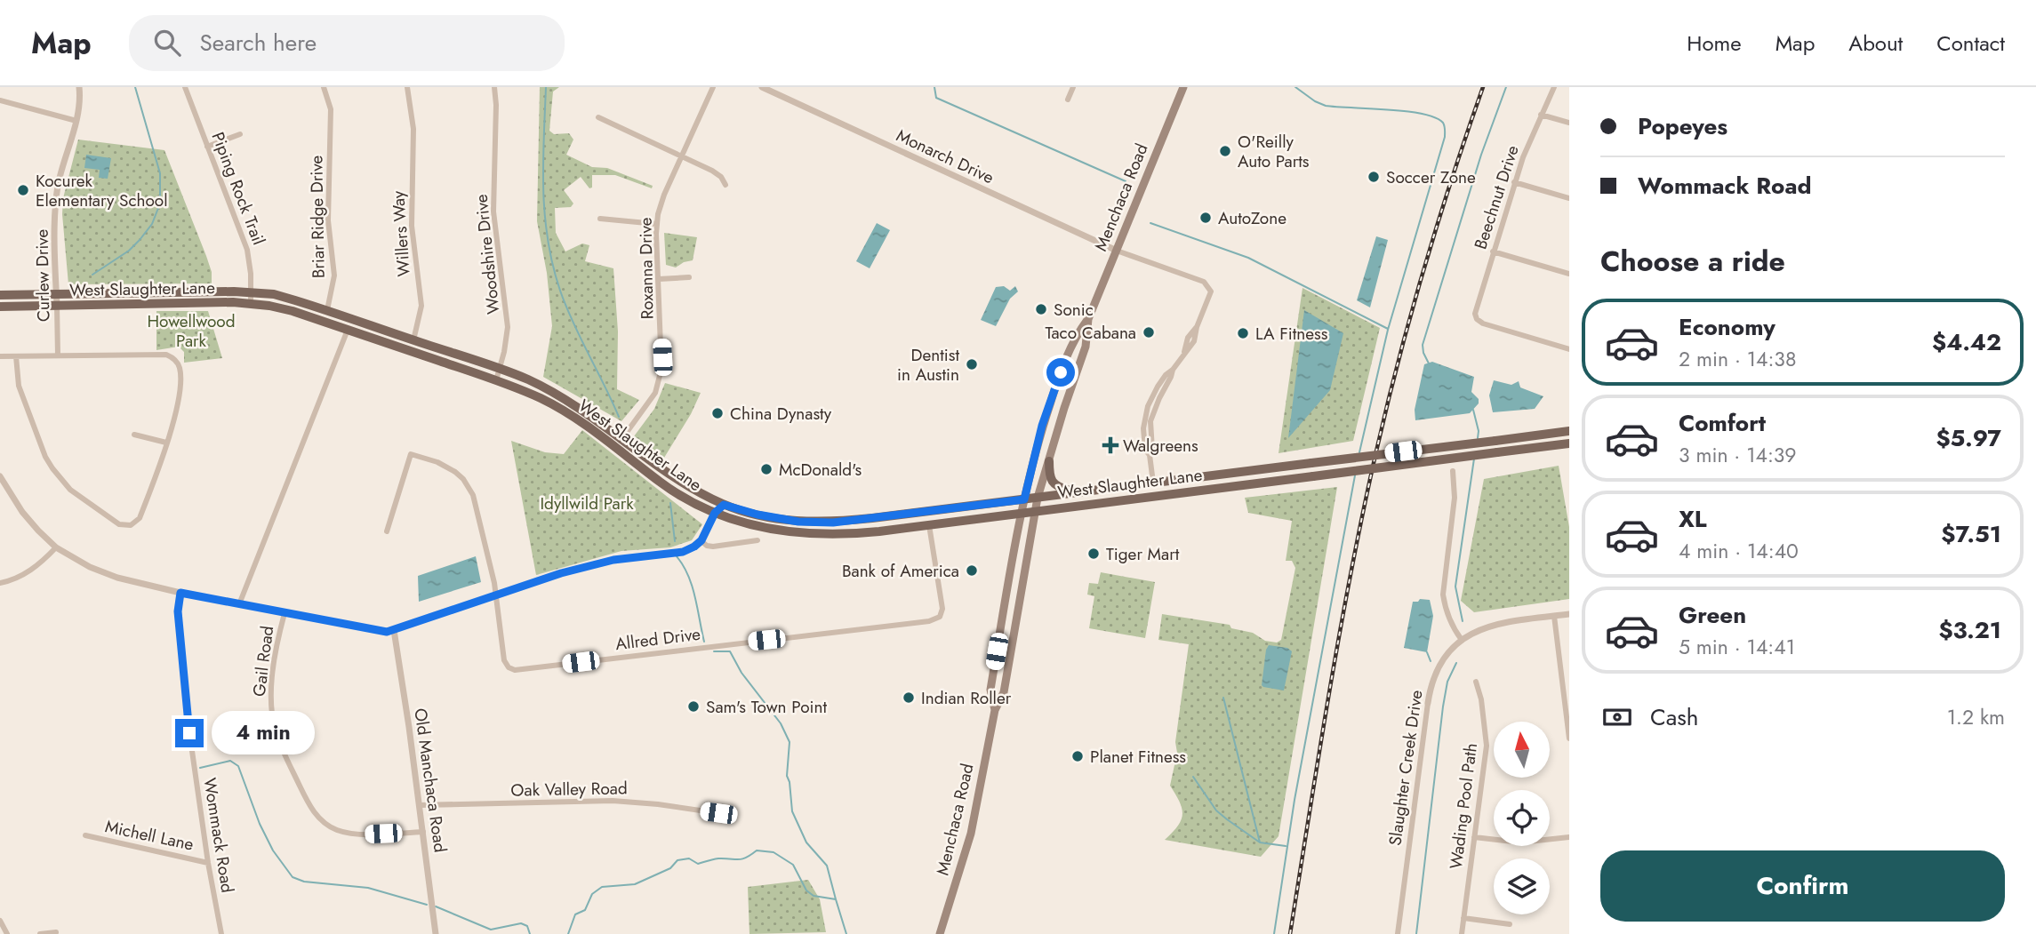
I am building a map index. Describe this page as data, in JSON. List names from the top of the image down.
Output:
{
  "streets": {
    "main road": ["Menchaca Road", "West Slaughter Lane"],
    "street": [
      "Monarch Drive",
      "Piping Rock Trail",
      "Beechnut Drive",
      "Briar Ridge Drive",
      "Willers Way",
      "Woodshire Drive",
      "Roxanna Drive",
      "Curlew Drive",
      "Allred Drive",
      "Gail Road",
      "Slaughter Creek Drive",
      "Old Manchaca Road",
      "Oak Valley Road",
      "Wading Pool Path",
      "Michell Lane",
      "Wommack Road"
    ]
  },
  "crossings": [
    ["Monarch Drive", "Menchaca Road"],
    ["Piping Rock Trail", "West Slaughter Lane"],
    ["Menchaca Road", "West Slaughter Lane"],
    ["Briar Ridge Drive", "West Slaughter Lane"],
    ["Willers Way", "West Slaughter Lane"],
    ["Woodshire Drive", "West Slaughter Lane"],
    ["Roxanna Drive", "West Slaughter Lane"],
    ["Curlew Drive", "West Slaughter Lane"],
    ["West Slaughter Lane", "Allred Drive"],
    ["Gail Road", "Old Manchaca Road"],
    ["Old Manchaca Road", "Oak Valley Road"],
    ["Michell Lane", "Wommack Road"]
  ],
  "parks": ["Howellwood Park", "Idyllwild Park"],
  "places": {
    "other": [
      "O'Reilly Auto Parts",
      "Soccer Zone",
      "Kocurek Elementary School",
      "AutoZone",
      "Sonic",
      "Taco Cabana",
      "LA Fitness",
      "Dentist in Austin",
      "China Dynasty",
      "McDonald's",
      "Tiger Mart",
      "Bank of America",
      "Indian Roller",
      "Sam's Town Point",
      "Planet Fitness"
    ],
    "health": ["Walgreens"]
  },
  "north": "top",
  "page": {
    "header": "Map",
    "search": "Search here",
    "nav": [
      "Home",
      "Map",
      "About",
      "Contact"
    ],
    "banner": ["Popeyes", "Wommack Road"],
    "heading": "Choose a ride",
    "list": [
      {
        "name": "Economy",
        "note": "2 min · 14:38",
        "value": "$4.42"
      },
      {
        "name": "Comfort",
        "note": "3 min · 14:39",
        "value": "$5.97"
      },
      {
        "name": "XL",
        "note": "4 min · 14:40",
        "value": "$7.51"
      },
      {
        "name": "Green",
        "note": "5 min · 14:41",
        "value": "$3.21"
      }
    ],
    "pay": ["Cash", "1.2 km"],
    "bubble": "4 min",
    "buttons": "Confirm"
  }
}
